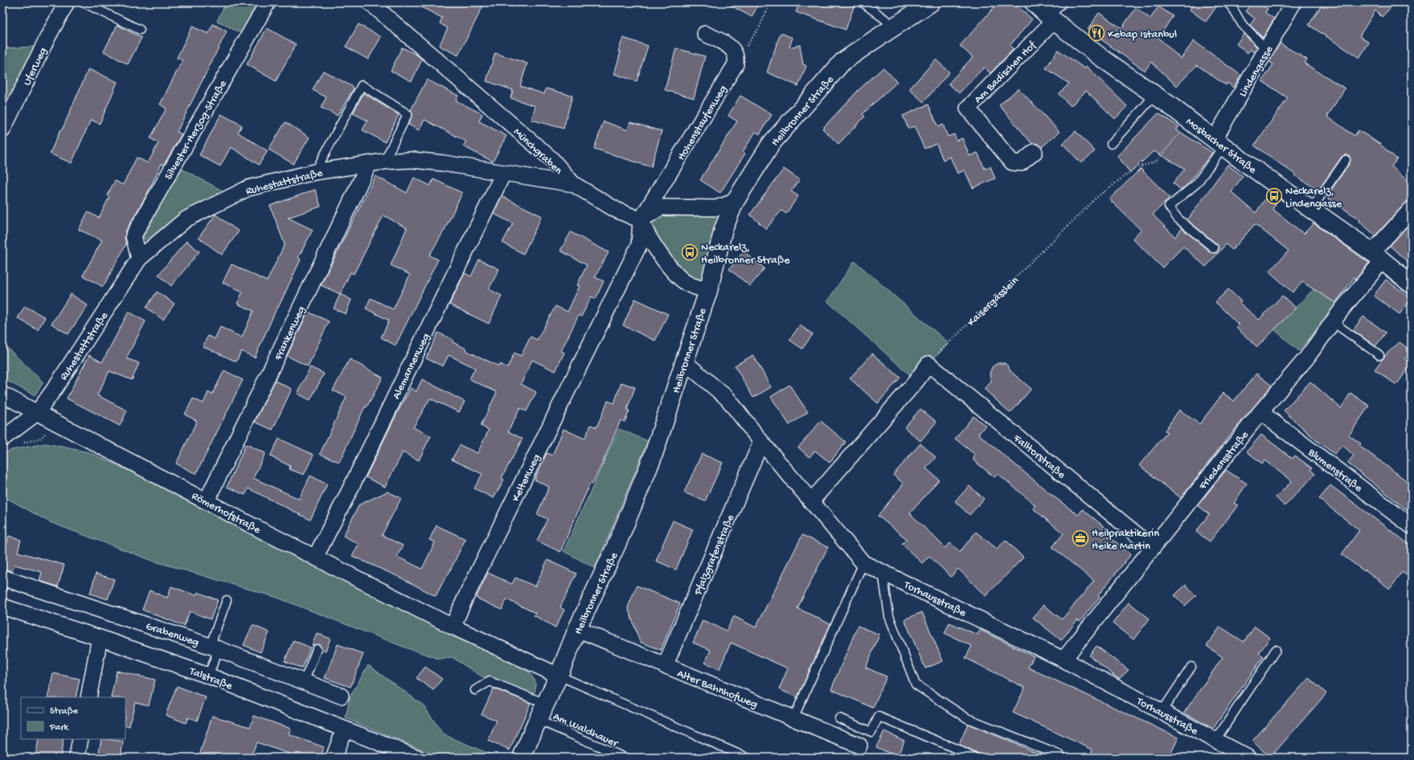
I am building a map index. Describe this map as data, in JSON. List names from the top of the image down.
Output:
{
  "streets": {
    "street": [
      "Uferweg",
      "Lindengasse",
      "Am Badischen Hof",
      "Heilbronner Straße",
      "Hohenstaufenweg",
      "Silvester-Herzog-Straße",
      "Mosbacher Straße",
      "Münchgraben",
      "Ruhestattstraße",
      "Frankenweg",
      "Alemannenweg",
      "Falltorstraße",
      "Friedensstraße",
      "Blumenstraße",
      "Keltenweg",
      "Römerhofstraße",
      "Pfalzgrafenstraße",
      "Torhausstraße",
      "Grabenweg",
      "Talstraße",
      "Alter Bahnhofweg"
    ],
    "lane": ["Am Waldhauer"],
    "path": ["Kaisergässlein"]
  },
  "crossings": [
    ["Lindengasse", "Mosbacher Straße"],
    ["Am Badischen Hof", "Mosbacher Straße"],
    ["Heilbronner Straße", "Torhausstraße"],
    ["Heilbronner Straße", "Alter Bahnhofweg"],
    ["Heilbronner Straße", "Am Waldhauer"],
    ["Hohenstaufenweg", "Münchgraben"],
    ["Hohenstaufenweg", "Keltenweg"],
    ["Silvester-Herzog-Straße", "Ruhestattstraße"],
    ["Mosbacher Straße", "Kaisergässlein"],
    ["Mosbacher Straße", "Friedensstraße"],
    ["Münchgraben", "Ruhestattstraße"],
    ["Münchgraben", "Keltenweg"],
    ["Ruhestattstraße", "Frankenweg"],
    ["Ruhestattstraße", "Alemannenweg"],
    ["Ruhestattstraße", "Römerhofstraße"],
    ["Kaisergässlein", "Falltorstraße"],
    ["Frankenweg", "Römerhofstraße"],
    ["Alemannenweg", "Römerhofstraße"],
    ["Falltorstraße", "Friedensstraße"],
    ["Friedensstraße", "Blumenstraße"],
    ["Friedensstraße", "Torhausstraße"],
    ["Keltenweg", "Römerhofstraße"],
    ["Pfalzgrafenstraße", "Torhausstraße"],
    ["Pfalzgrafenstraße", "Alter Bahnhofweg"]
  ],
  "places": {
    "restaurant": ["Kebap Istanbul"],
    "bus stop": ["Neckarelz, Lindengasse", "Neckarelz, Heilbronner Straße"],
    "office": ["Heilpraktikerin Heike Martin"]
  },
  "legend": ["Straße", "Park"]
}
